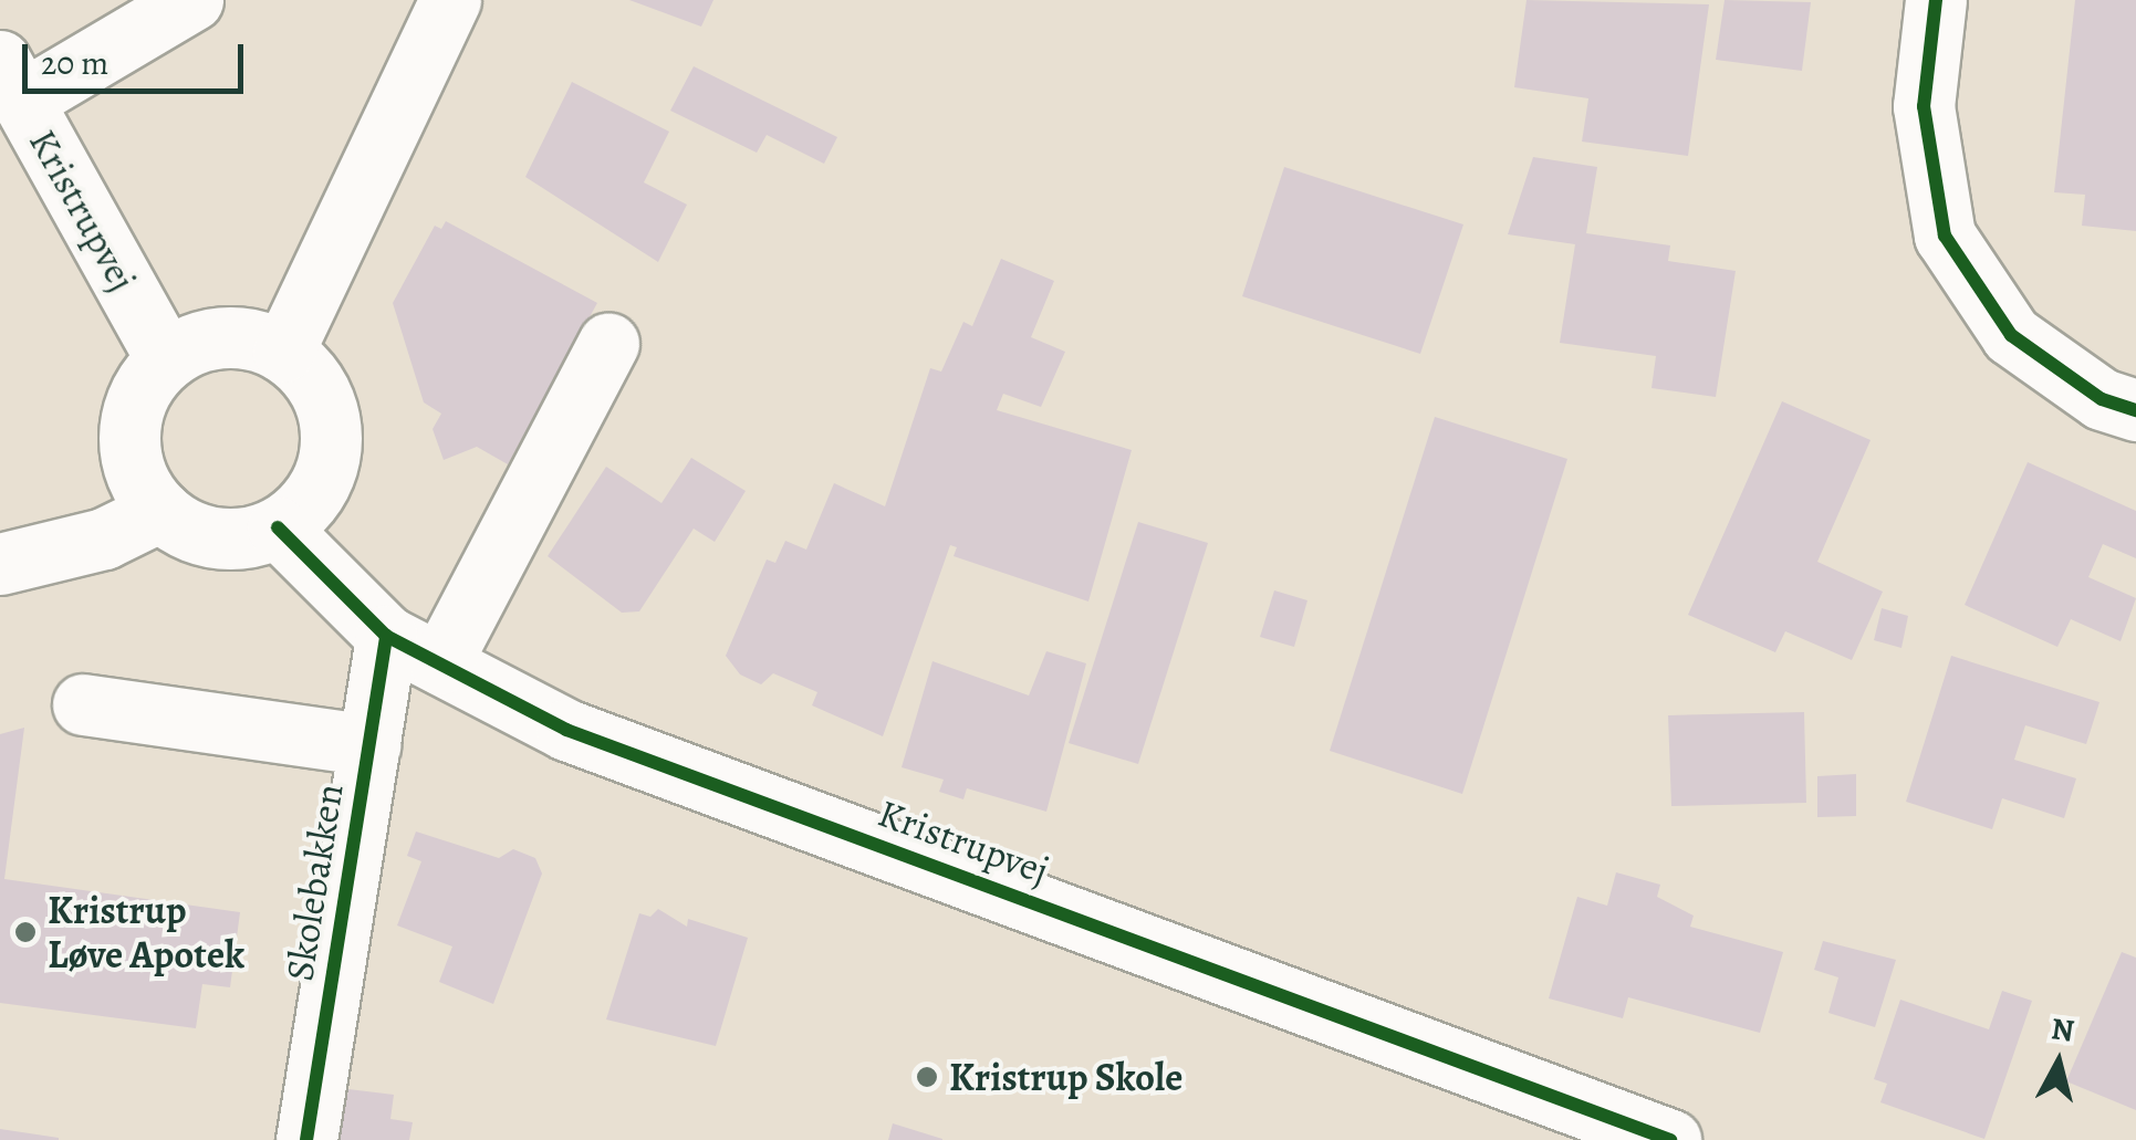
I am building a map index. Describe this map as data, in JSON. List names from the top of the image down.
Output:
{
  "streets": {
    "street": ["Kristrupvej", "Skolebakken"]
  },
  "crossings": [
    ["Kristrupvej", "Skolebakken"]
  ],
  "places": ["Kristrup Løve Apotek", "Kristrup Skole"],
  "scale_bar": "20 m",
  "north": "top"
}
